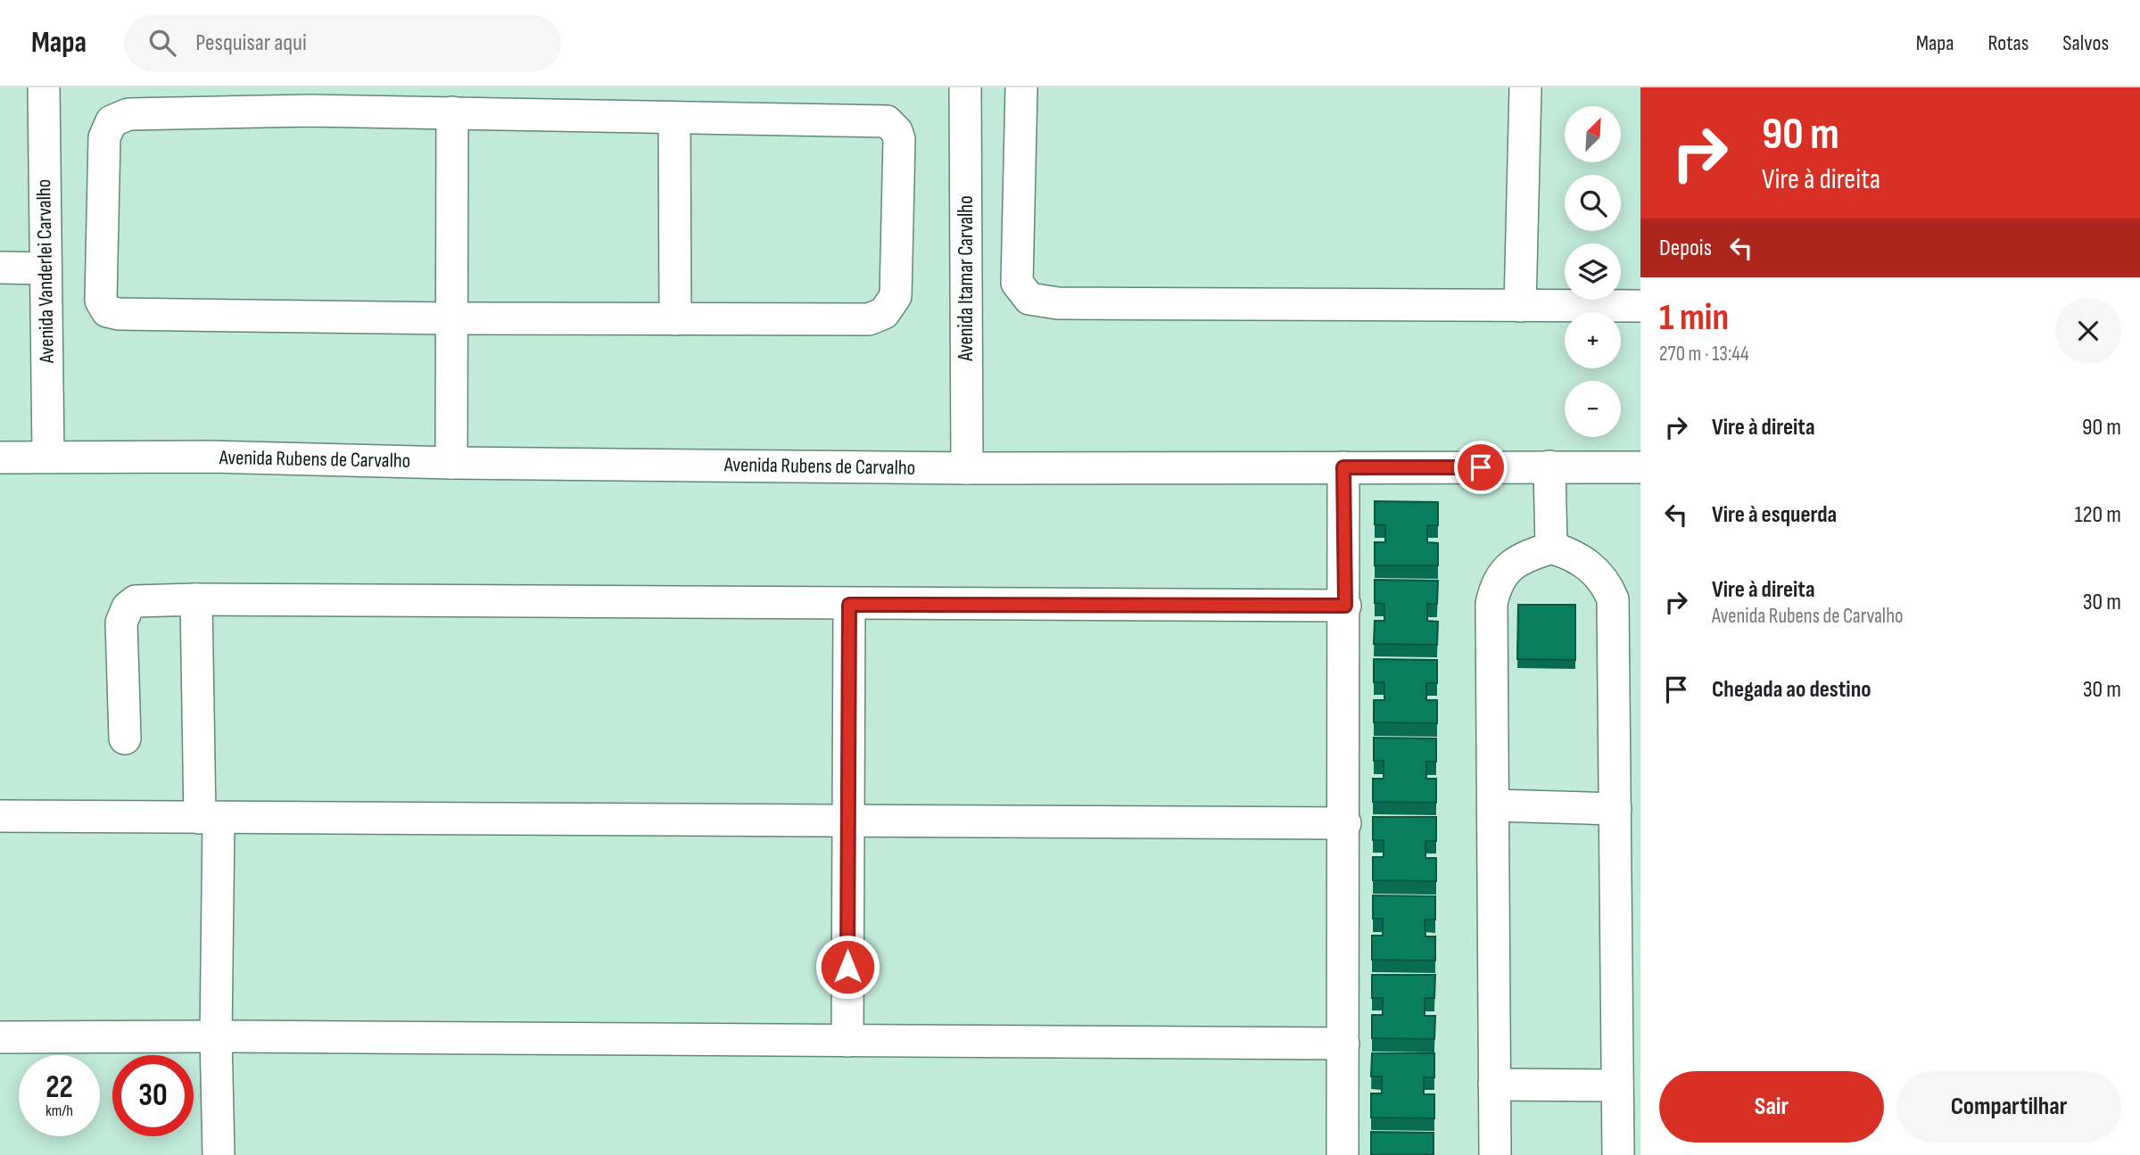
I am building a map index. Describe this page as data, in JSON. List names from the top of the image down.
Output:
{
  "streets": {
    "street": ["Avenida Vanderlei Carvalho", "Avenida Itamar Carvalho", "Avenida Rubens de Carvalho"]
  },
  "crossings": [
    ["Avenida Vanderlei Carvalho", "Avenida Rubens de Carvalho"],
    ["Avenida Itamar Carvalho", "Avenida Rubens de Carvalho"]
  ],
  "north": "top right",
  "page": {
    "header": "Mapa",
    "search": "Pesquisar aqui",
    "nav": ["Mapa", "Rotas", "Salvos"],
    "turn": ["90 m", "Vire à direita"],
    "map_buttons": ["+", "−"],
    "then": "Depois",
    "heading": ["1 min", "270 m · 13:44"],
    "list": [
      {
        "name": "Vire à direita",
        "value": "90 m"
      },
      {
        "name": "Vire à esquerda",
        "value": "120 m"
      },
      {
        "name": "Vire à direita",
        "note": "Avenida Rubens de Carvalho",
        "value": "30 m"
      },
      {
        "name": "Chegada ao destino",
        "value": "30 m"
      }
    ],
    "speed": "22 km/h",
    "limit": "30",
    "buttons": ["Sair", "Compartilhar"]
  }
}
